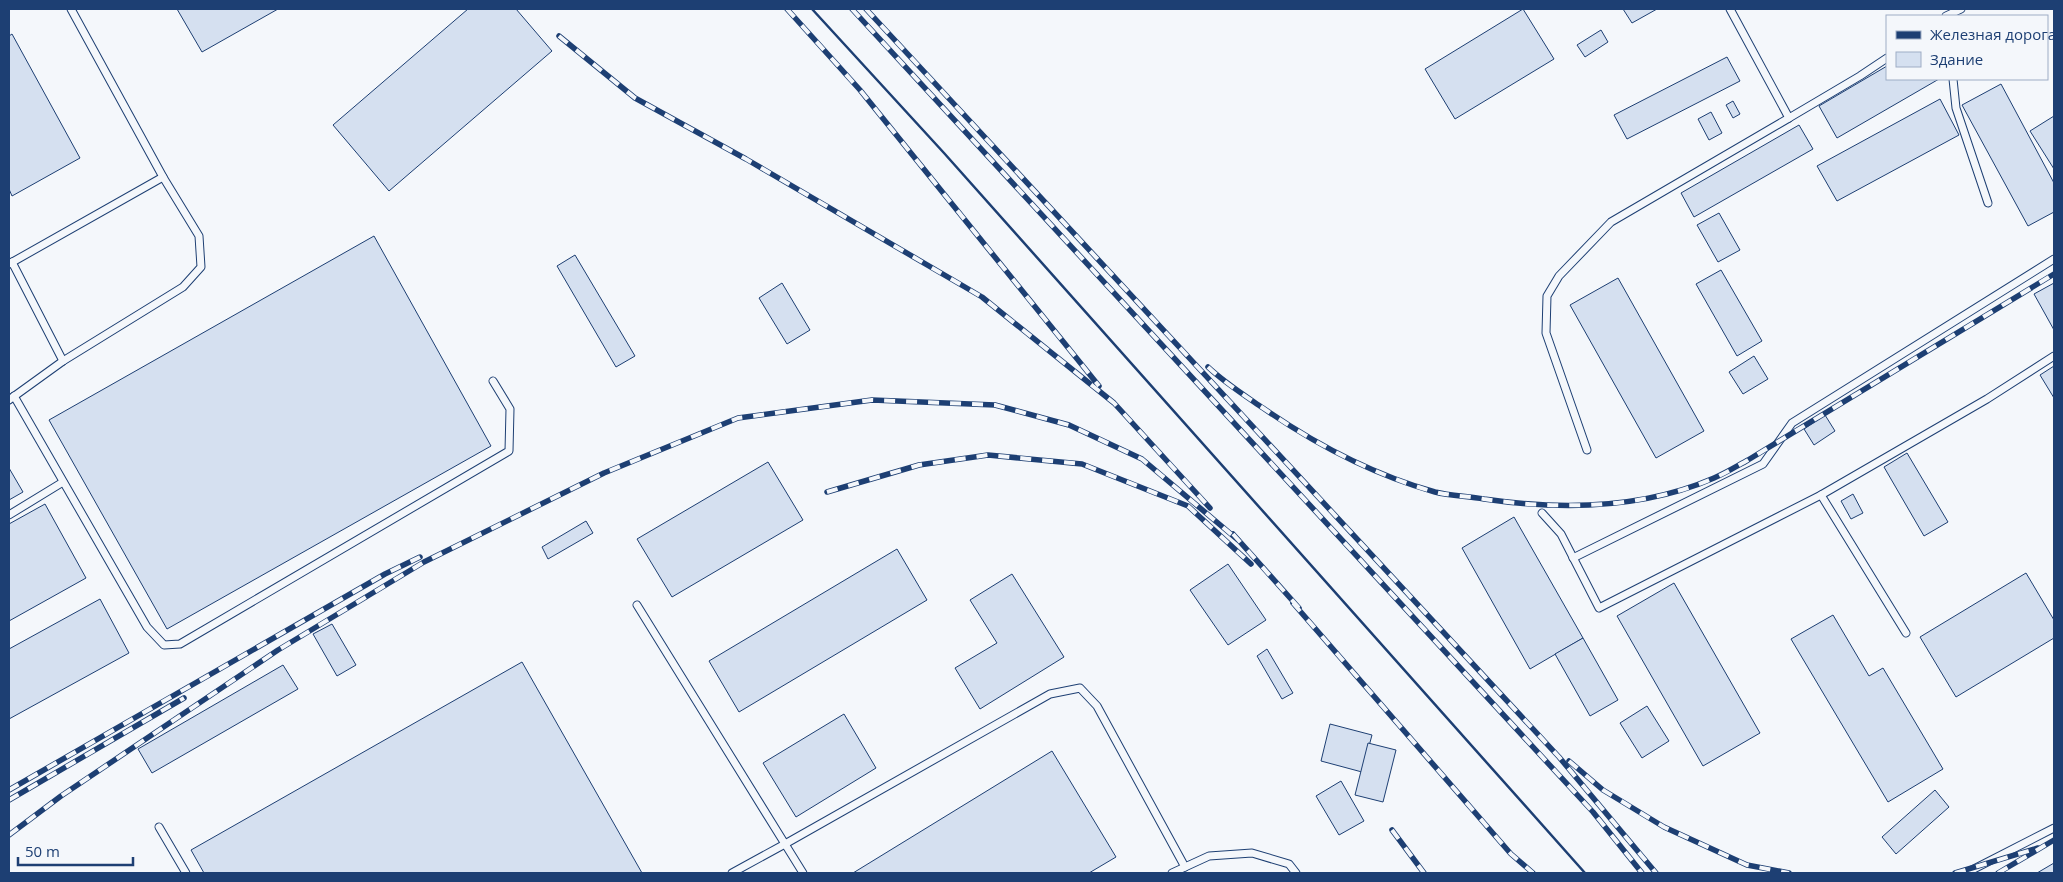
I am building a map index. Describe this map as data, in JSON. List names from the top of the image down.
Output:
{
  "legend": ["Железная дорога", "Здание"],
  "scale_bar": "50 m"
}
